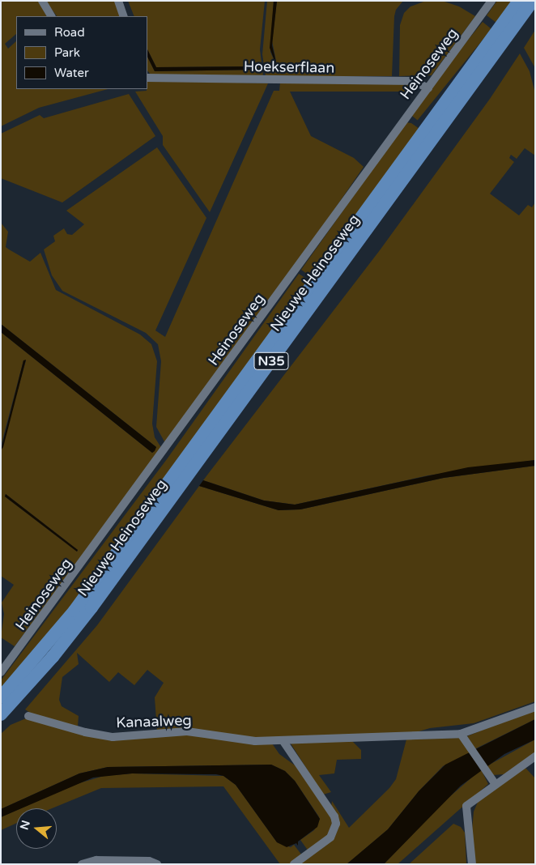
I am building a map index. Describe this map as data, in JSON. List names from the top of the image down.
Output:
{
  "streets": {
    "highway": ["Nieuwe Heinoseweg", "N35"],
    "street": ["Heinoseweg", "Hoekserflaan", "Kanaalweg"]
  },
  "crossings": [
    ["Heinoseweg", "Hoekserflaan"]
  ],
  "legend": ["Road", "Park", "Water"],
  "north": "left"
}
